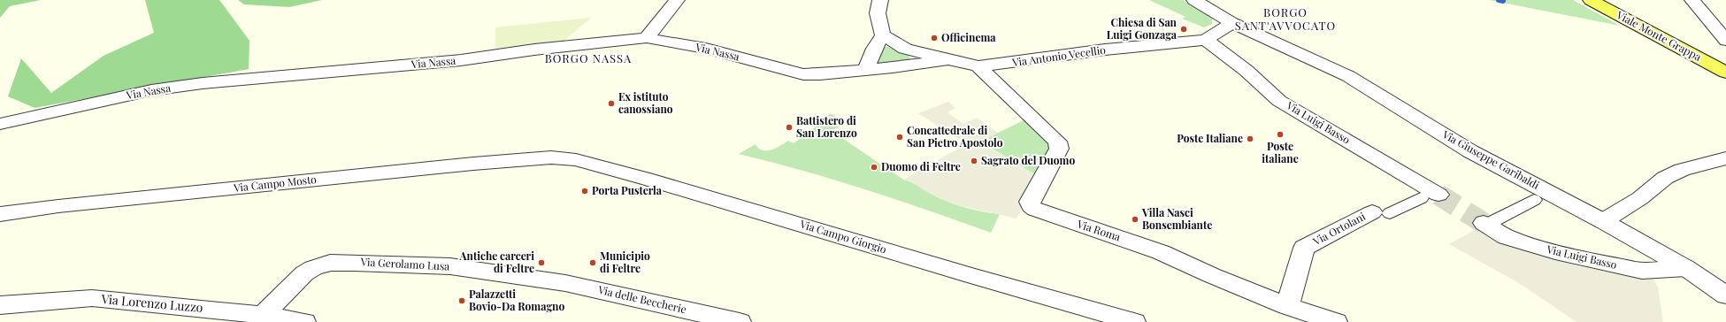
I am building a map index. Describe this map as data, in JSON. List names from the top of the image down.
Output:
{
  "streets": {
    "main road": ["Viale Monte Grappa"],
    "street": [
      "Via Nassa",
      "Via Antonio Vecellio",
      "Via Luigi Basso",
      "Via Giuseppe Garibaldi",
      "Via Campo Mosto",
      "Via Ortolani",
      "Via Roma",
      "Via Campo Giorgio",
      "Via Gerolamo Lusa",
      "Via delle Beccherie",
      "Via Lorenzo Luzzo"
    ]
  },
  "crossings": [
    ["Via Nassa", "Via Antonio Vecellio"],
    ["Via Antonio Vecellio", "Via Luigi Basso"],
    ["Via Antonio Vecellio", "Via Giuseppe Garibaldi"],
    ["Via Antonio Vecellio", "Via Roma"],
    ["Via Luigi Basso", "Via Giuseppe Garibaldi"],
    ["Via Campo Mosto", "Via Campo Giorgio"],
    ["Via Ortolani", "Via Roma"],
    ["Via Gerolamo Lusa", "Via delle Beccherie"],
    ["Via Gerolamo Lusa", "Via Lorenzo Luzzo"]
  ],
  "districts": ["BORGO SANT'AVVOCATO", "BORGO NASSA"],
  "places": [
    "Chiesa di San Luigi Gonzaga",
    "Officinema",
    "Ex istituto canossiano",
    "Battistero di San Lorenzo",
    "Poste italiane",
    "Concattedrale di San Pietro Apostolo",
    "Poste Italiane",
    "Sagrato del Duomo",
    "Duomo di Feltre",
    "Porta Pusterla",
    "Villa Nasci Bonsembiante",
    "Antiche carceri di Feltre",
    "Municipio di Feltre",
    "Palazzetti Bovio-Da Romagno"
  ]
}
